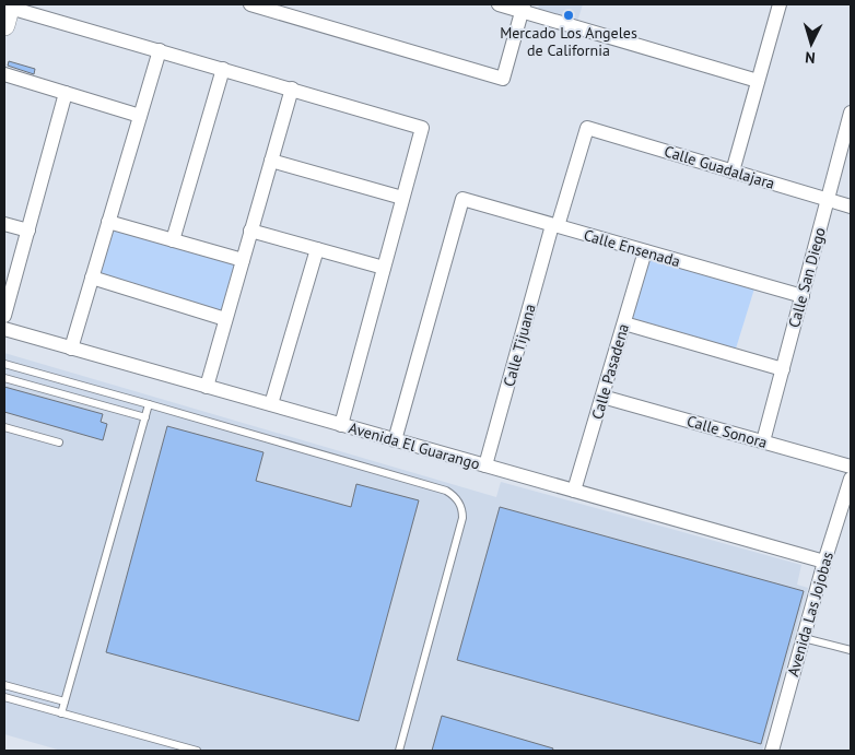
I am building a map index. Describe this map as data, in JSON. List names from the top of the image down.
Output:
{
  "streets": {
    "street": [
      "Calle Guadalajara",
      "Calle Ensenada",
      "Calle San Diego",
      "Calle Tijuana",
      "Calle Pasadena",
      "Calle Sonora",
      "Avenida El Guarango",
      "Avenida Las Jojobas"
    ]
  },
  "crossings": [
    ["Calle Guadalajara", "Calle San Diego"],
    ["Calle Guadalajara", "Calle Tijuana"],
    ["Calle Ensenada", "Calle San Diego"],
    ["Calle Ensenada", "Calle Tijuana"],
    ["Calle Ensenada", "Calle Pasadena"],
    ["Calle Ensenada", "Avenida El Guarango"],
    ["Calle San Diego", "Calle Sonora"],
    ["Calle Tijuana", "Avenida El Guarango"],
    ["Calle Pasadena", "Calle Sonora"],
    ["Calle Pasadena", "Avenida El Guarango"],
    ["Avenida El Guarango", "Avenida Las Jojobas"]
  ],
  "places": ["Mercado Los Angeles de California"],
  "north": "bottom"
}
